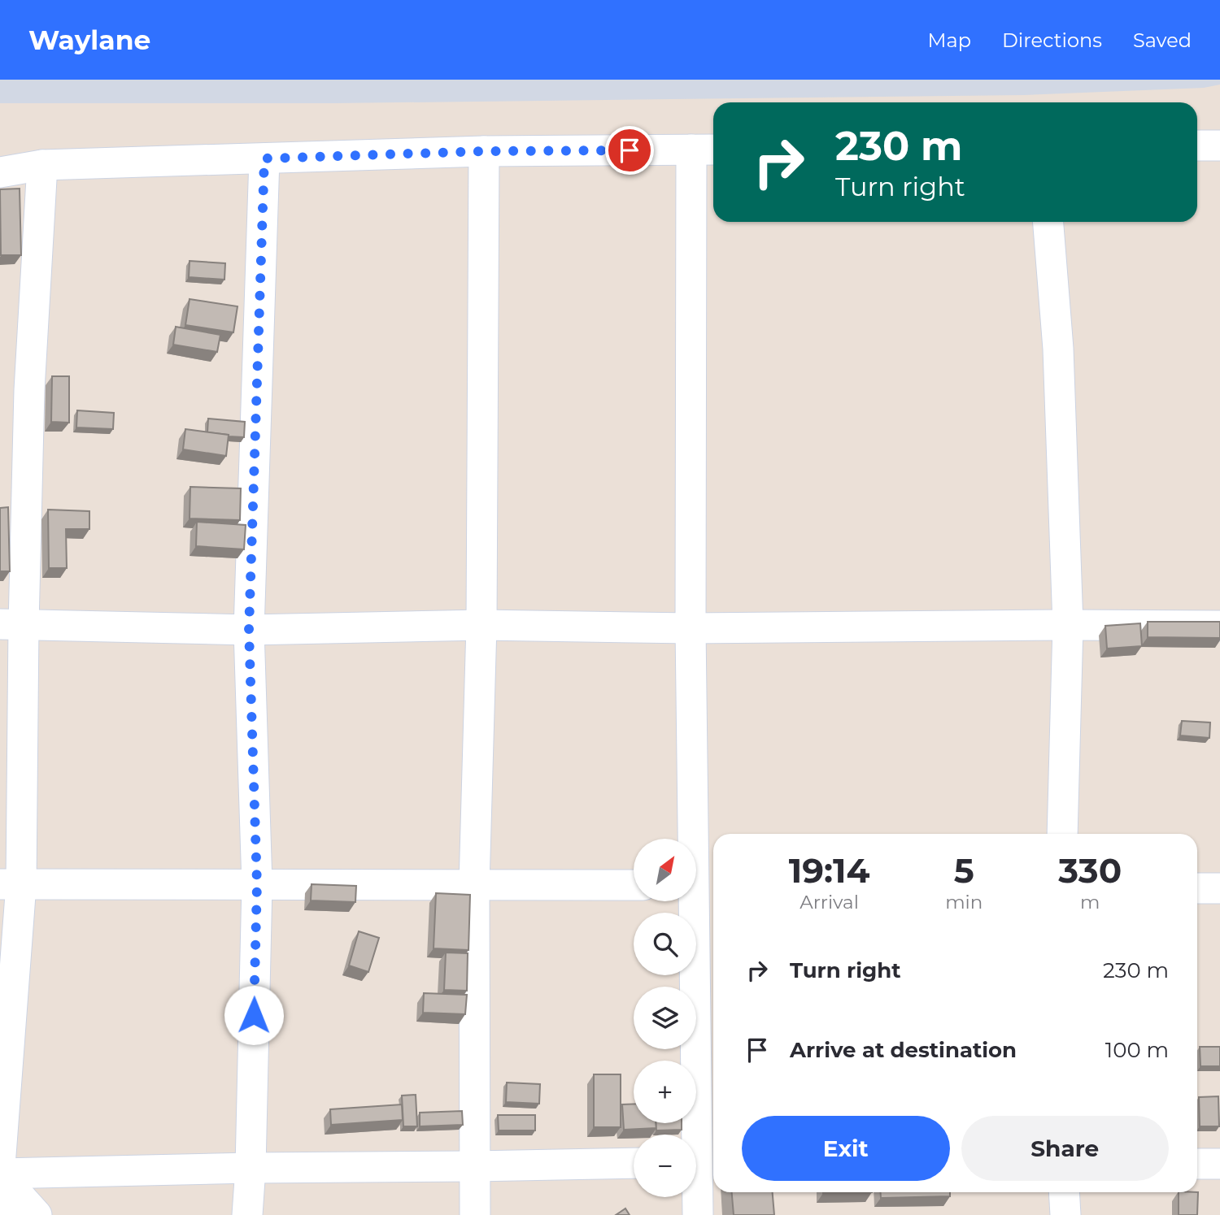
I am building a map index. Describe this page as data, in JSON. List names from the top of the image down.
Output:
{
  "north": "top right",
  "page": {
    "header": "Waylane",
    "nav": ["Map", "Directions", "Saved"],
    "turn": ["230 m", "Turn right"],
    "eta": [
      "19:14",
      "Arrival",
      "5",
      "min",
      "330",
      "m"
    ],
    "map_buttons": ["+", "−"],
    "list": [
      {
        "name": "Turn right",
        "value": "230 m"
      },
      {
        "name": "Arrive at destination",
        "value": "100 m"
      }
    ],
    "buttons": ["Exit", "Share"]
  }
}
